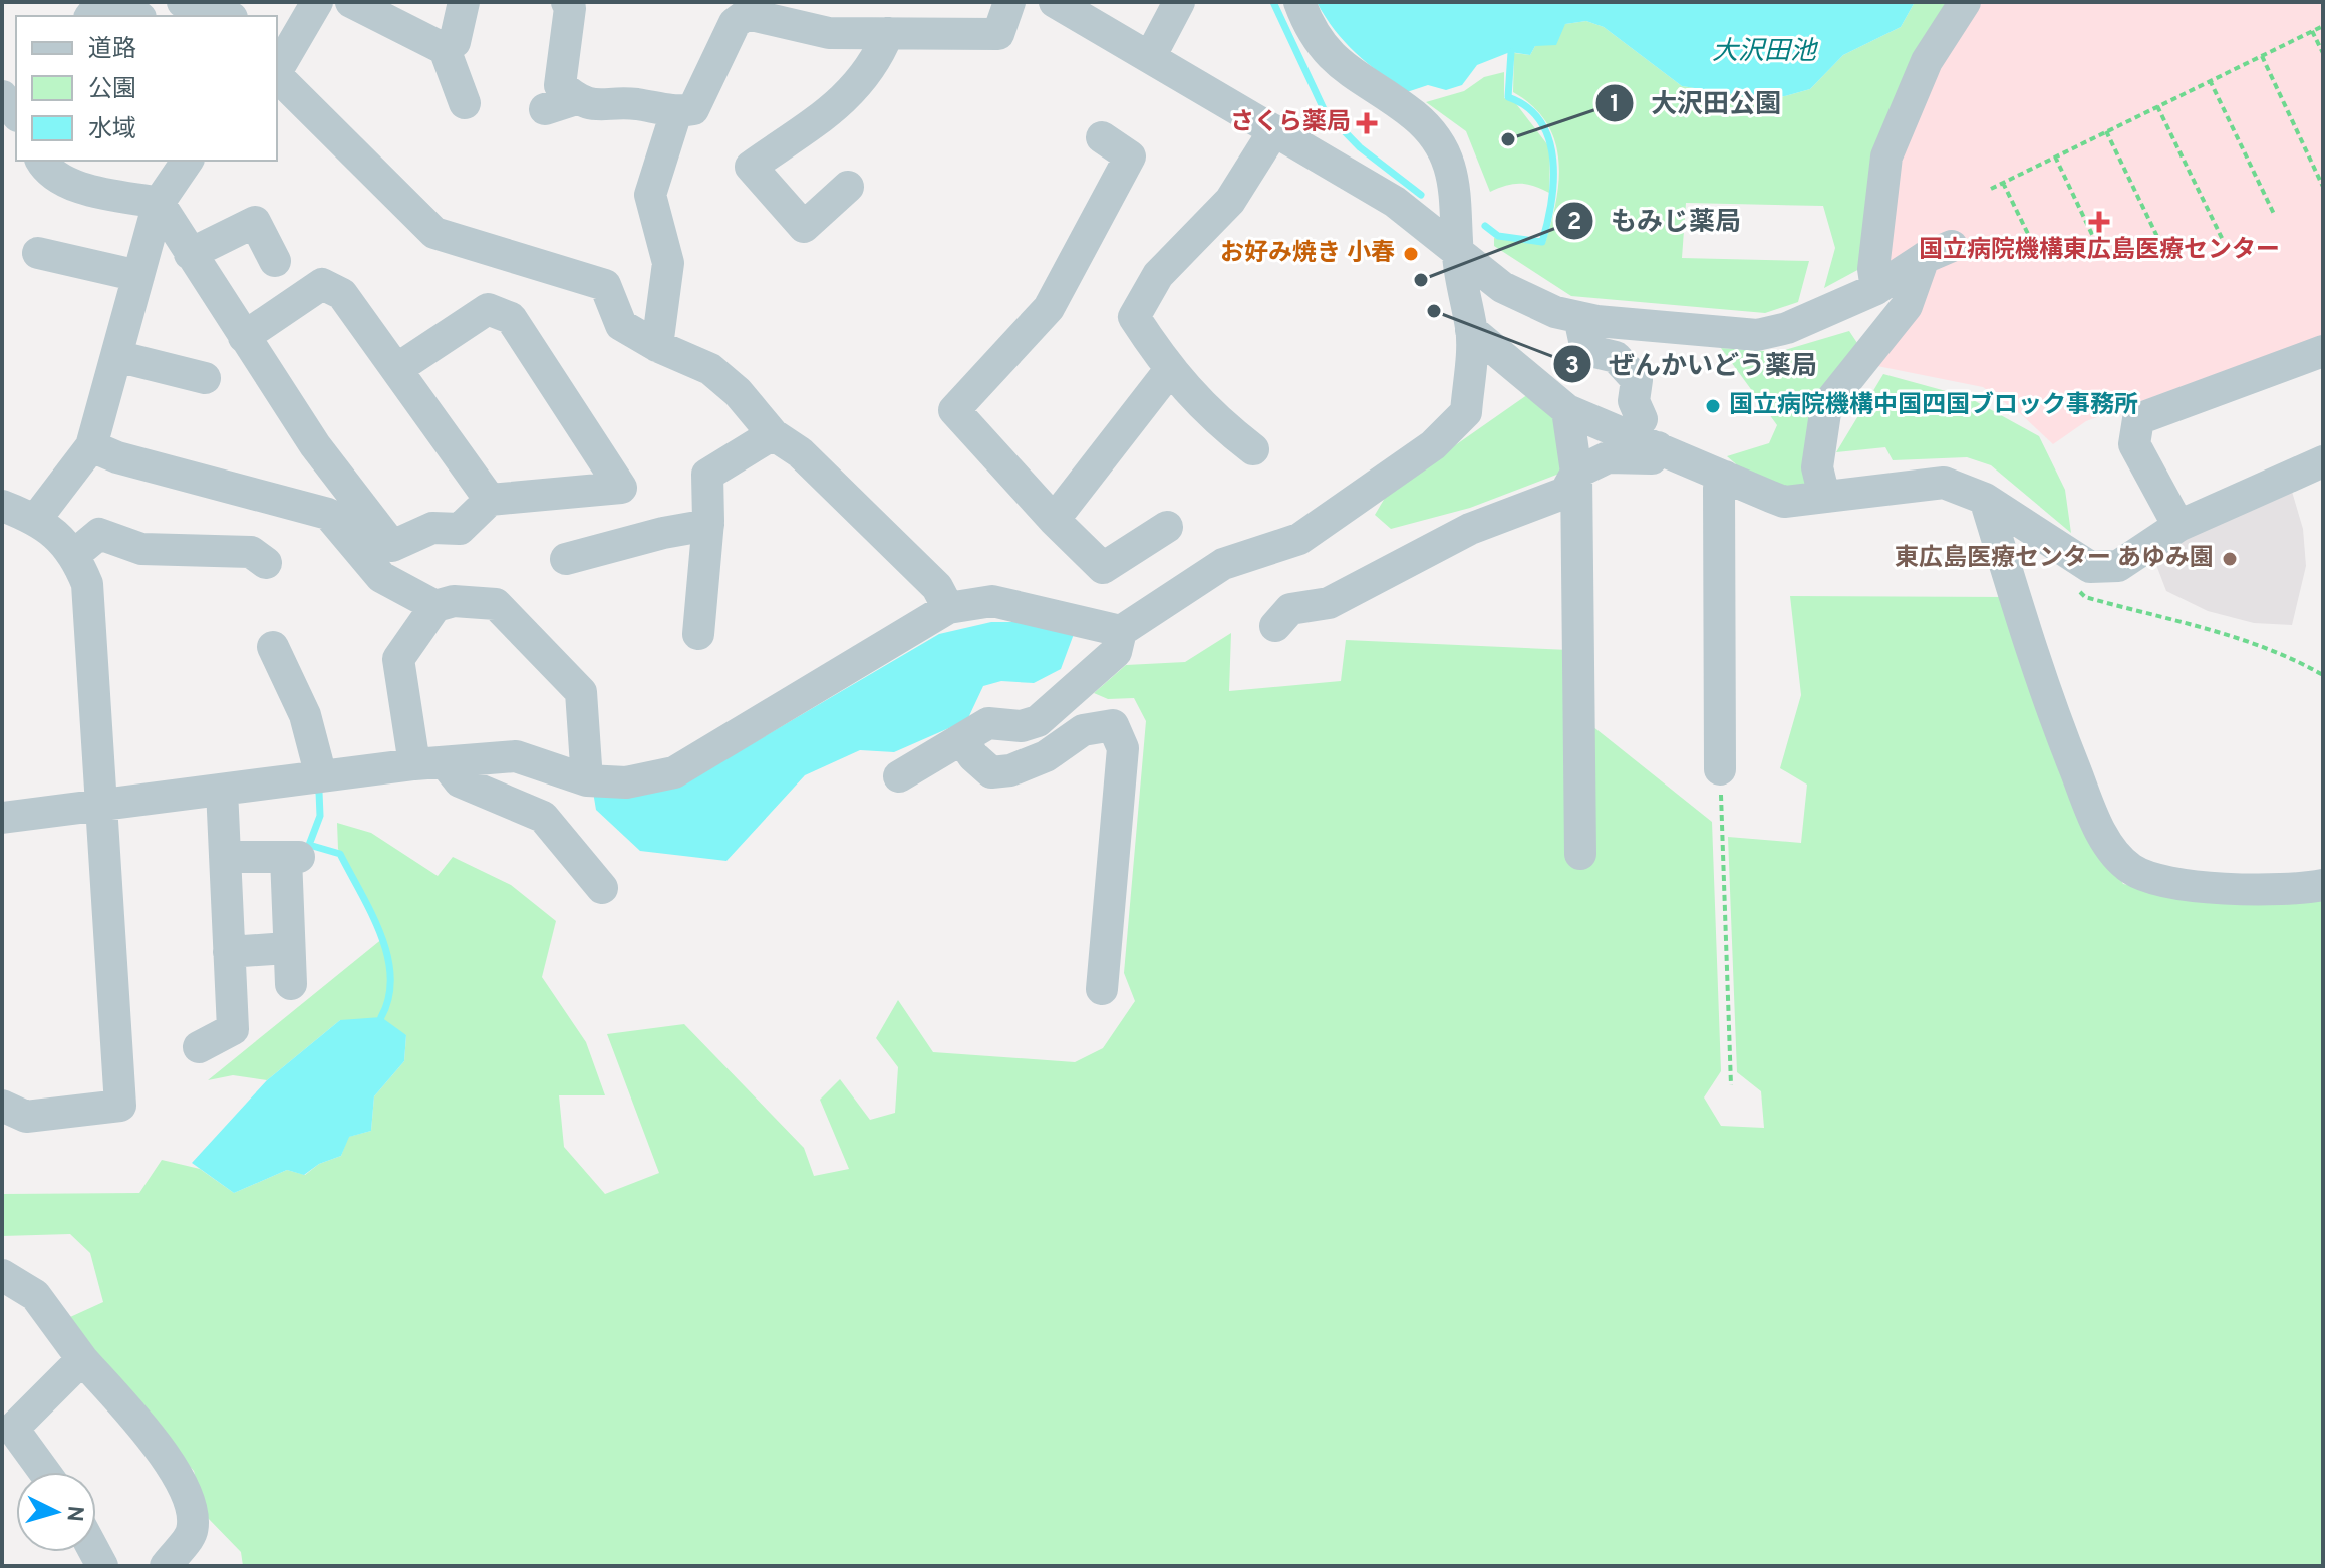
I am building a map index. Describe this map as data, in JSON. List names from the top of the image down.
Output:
{
  "water": ["大沢田池"],
  "places": {
    "health": ["さくら薬局", "国立病院機構東広島医療センター"],
    "other": [
      "大沢田公園",
      "お好み焼き 小春",
      "もみじ薬局",
      "ぜんかいどう薬局",
      "国立病院機構中国四国ブロック事務所",
      "東広島医療センター あゆみ園"
    ]
  },
  "legend": ["道路", "公園", "水域"],
  "north": "right"
}
